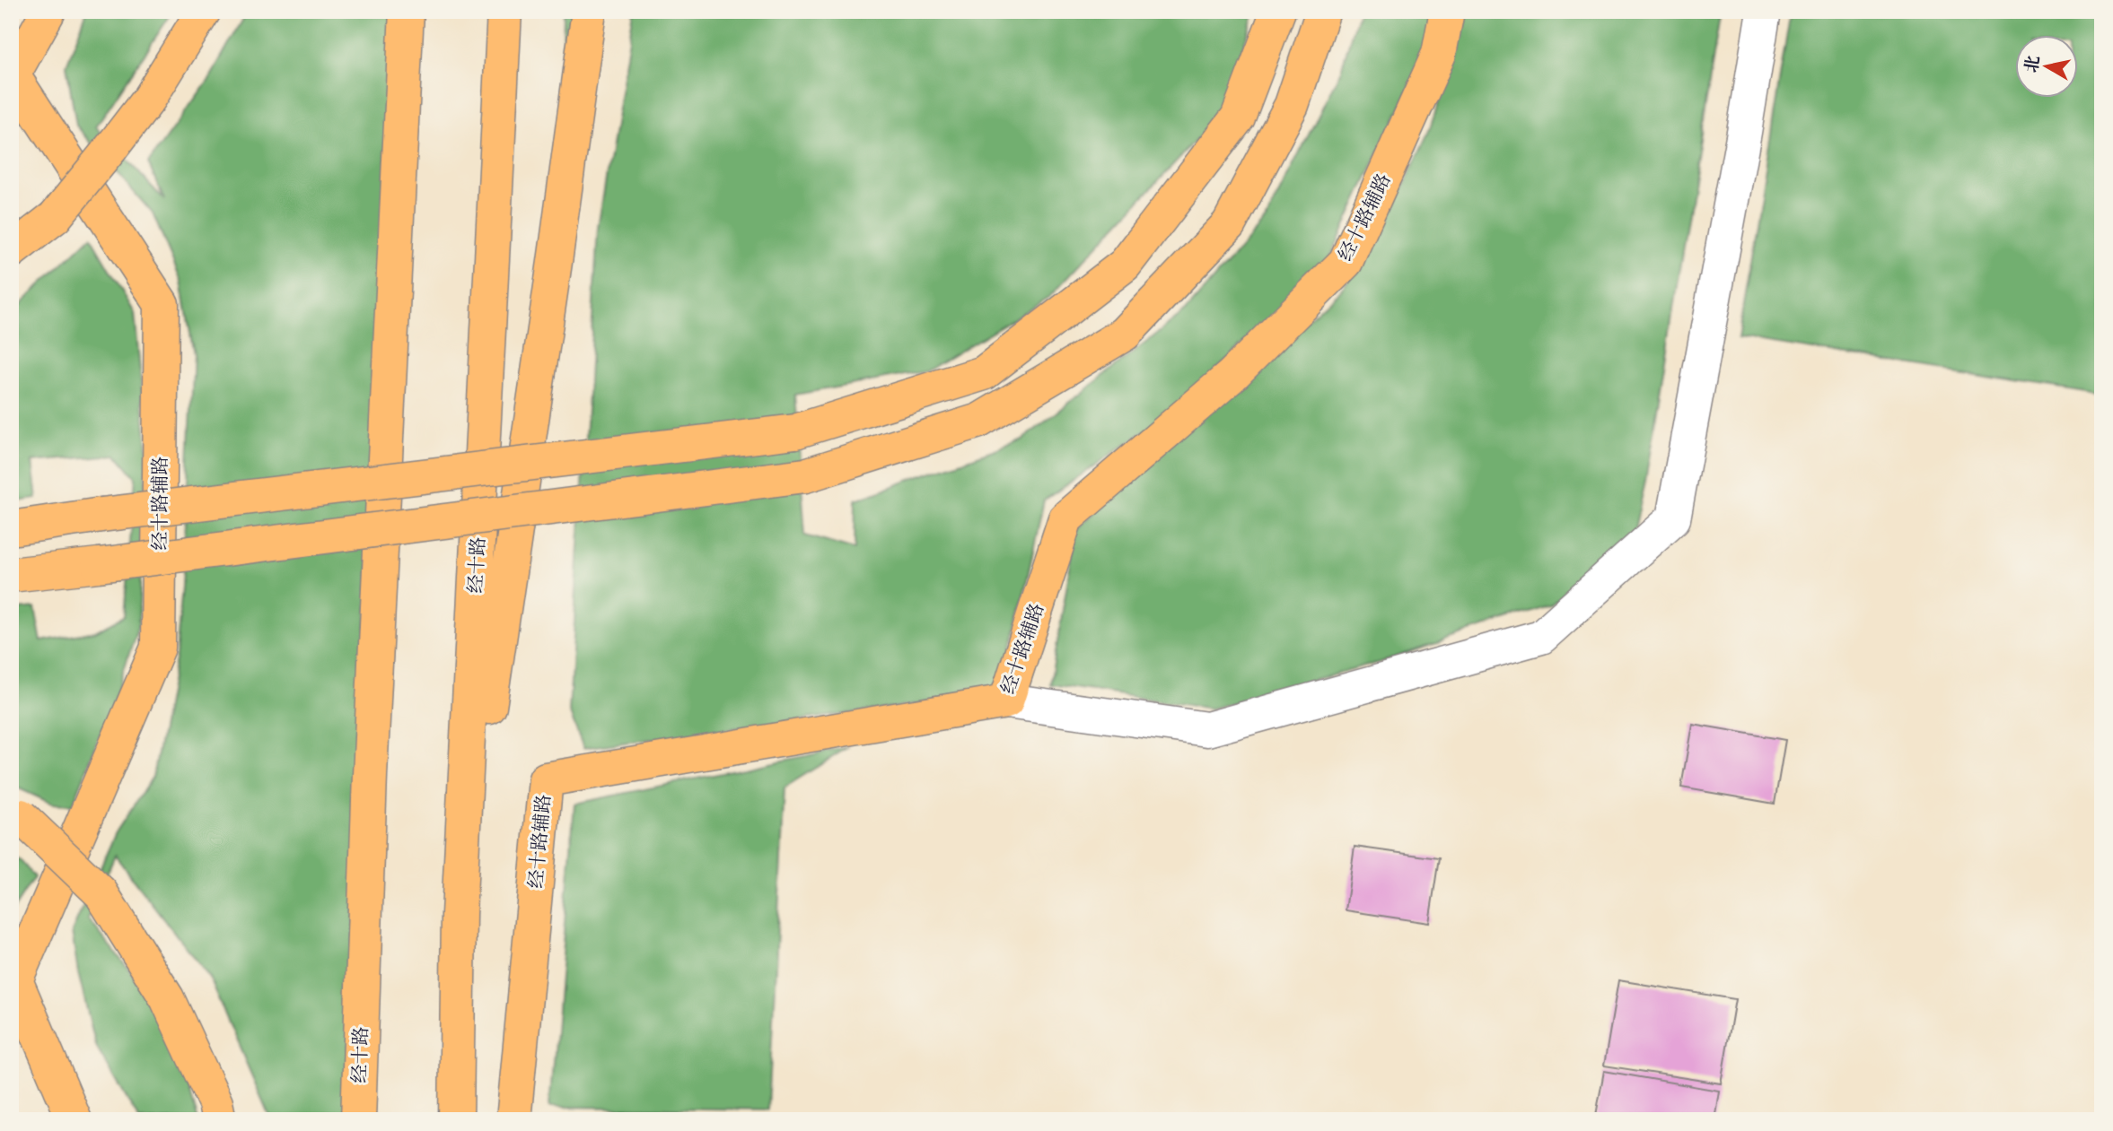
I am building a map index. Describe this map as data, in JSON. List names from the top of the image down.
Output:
{
  "streets": {
    "main road": ["经十路辅路", "经十路"]
  },
  "north": "left"
}
